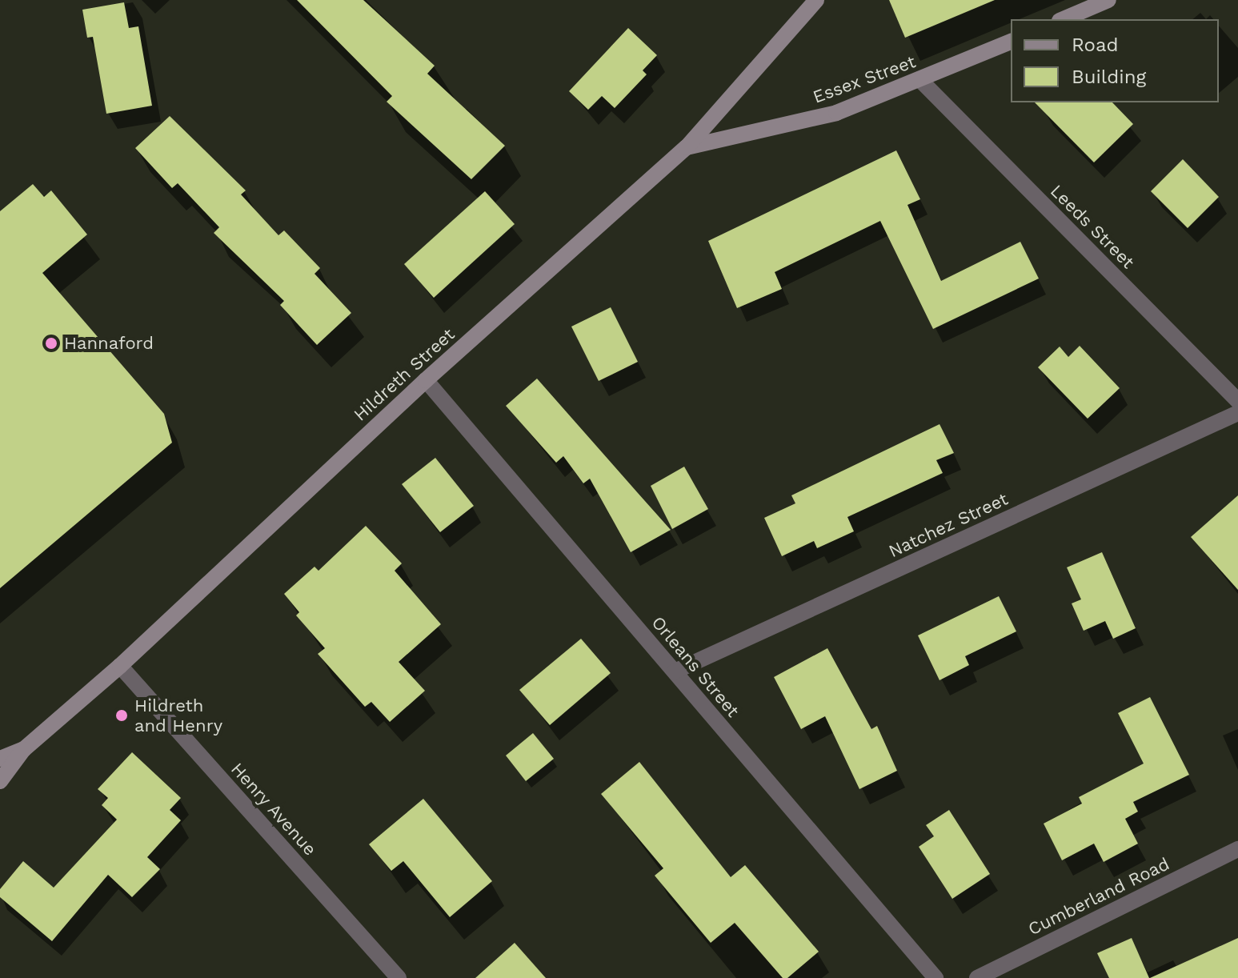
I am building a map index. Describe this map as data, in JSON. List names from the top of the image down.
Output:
{
  "streets": {
    "street": [
      "Essex Street",
      "Leeds Street",
      "Hildreth Street",
      "Natchez Street",
      "Orleans Street",
      "Henry Avenue",
      "Cumberland Road"
    ]
  },
  "crossings": [
    ["Essex Street", "Leeds Street"],
    ["Essex Street", "Hildreth Street"],
    ["Hildreth Street", "Orleans Street"],
    ["Hildreth Street", "Henry Avenue"],
    ["Natchez Street", "Orleans Street"]
  ],
  "places": ["Hannaford", "Hildreth and Henry"],
  "legend": ["Road", "Building"]
}
